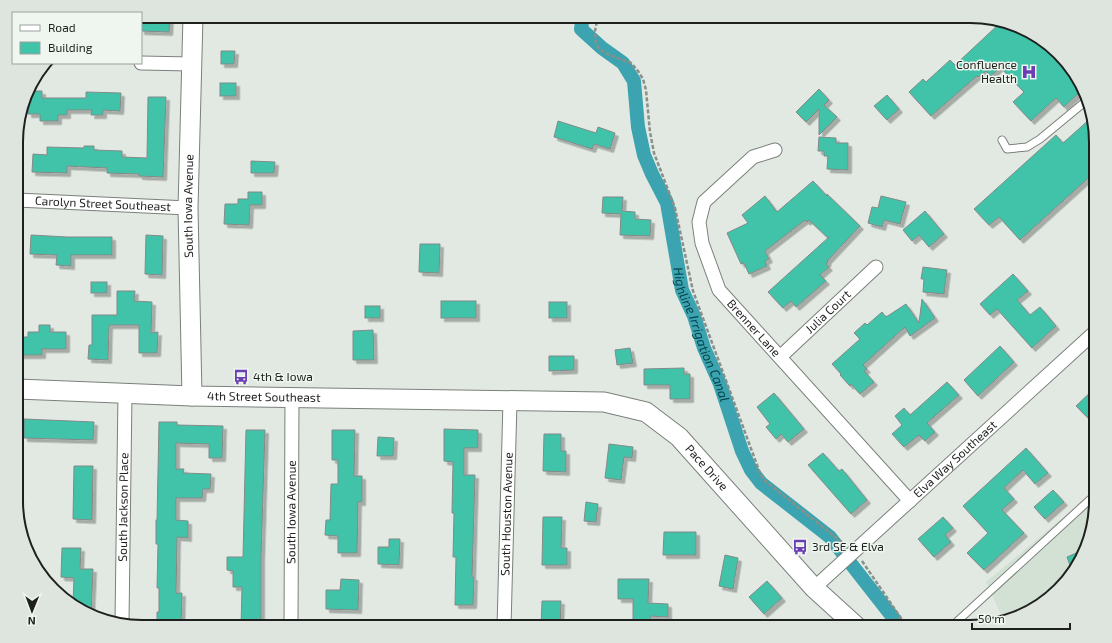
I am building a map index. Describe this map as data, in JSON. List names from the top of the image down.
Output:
{
  "streets": {
    "street": [
      "Carolyn Street Southeast",
      "South Iowa Avenue",
      "Julia Court",
      "Brenner Lane",
      "4th Street Southeast",
      "Elva Way Southeast",
      "Pace Drive",
      "South Jackson Place",
      "South Houston Avenue"
    ]
  },
  "crossings": [
    ["Carolyn Street Southeast", "South Iowa Avenue"],
    ["South Iowa Avenue", "4th Street Southeast"],
    ["Julia Court", "Brenner Lane"],
    ["Brenner Lane", "Elva Way Southeast"],
    ["4th Street Southeast", "Pace Drive"],
    ["4th Street Southeast", "South Jackson Place"],
    ["4th Street Southeast", "South Houston Avenue"],
    ["Elva Way Southeast", "Pace Drive"],
    ["Pace Drive", "South Houston Avenue"]
  ],
  "water": ["Highline Irrigation Canal"],
  "places": {
    "hospital": ["Confluence Health"],
    "bus stop": ["4th & Iowa", "3rd SE & Elva"]
  },
  "legend": ["Road", "Building"],
  "scale_bar": "50 m",
  "north": "bottom"
}
